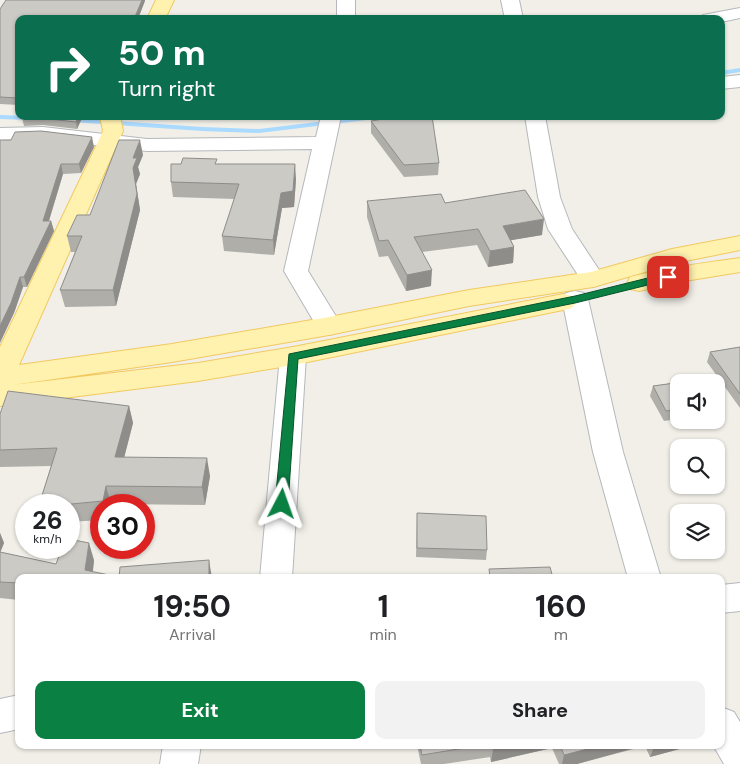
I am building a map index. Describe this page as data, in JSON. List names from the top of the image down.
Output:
{
  "page": {
    "turn": ["50 m", "Turn right"],
    "speed": "26 km/h",
    "limit": "30",
    "eta": [
      "19:50",
      "Arrival",
      "1",
      "min",
      "160",
      "m"
    ],
    "buttons": ["Exit", "Share"]
  }
}
